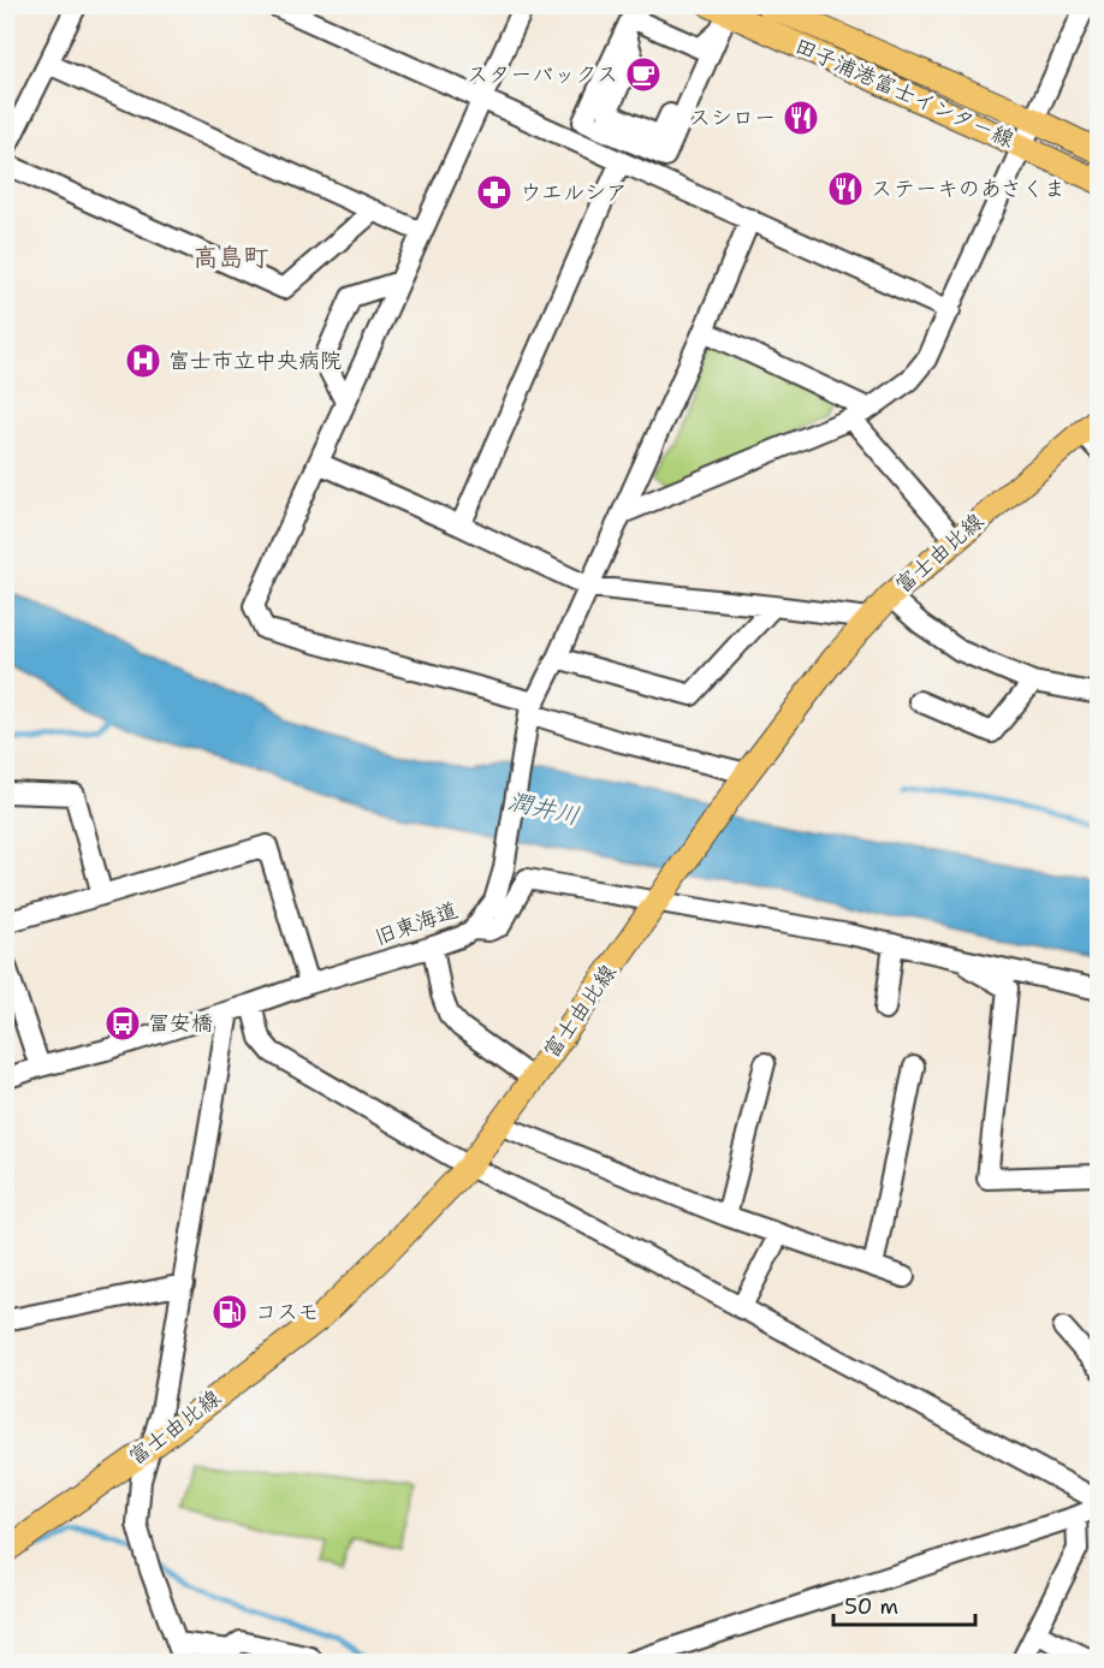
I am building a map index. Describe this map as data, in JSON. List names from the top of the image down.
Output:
{
  "streets": {
    "main road": ["田子浦港富士インター線", "富士由比線"],
    "street": ["旧東海道"]
  },
  "districts": ["高島町"],
  "water": ["潤井川"],
  "places": {
    "cafe": ["スターバックス"],
    "restaurant": ["スシロー", "ステーキのあさくま"],
    "pharmacy": ["ウエルシア"],
    "hospital": ["富士市立中央病院"],
    "bus stop": ["冨安橋"],
    "fuel station": ["コスモ"]
  },
  "scale_bar": "50 m"
}
